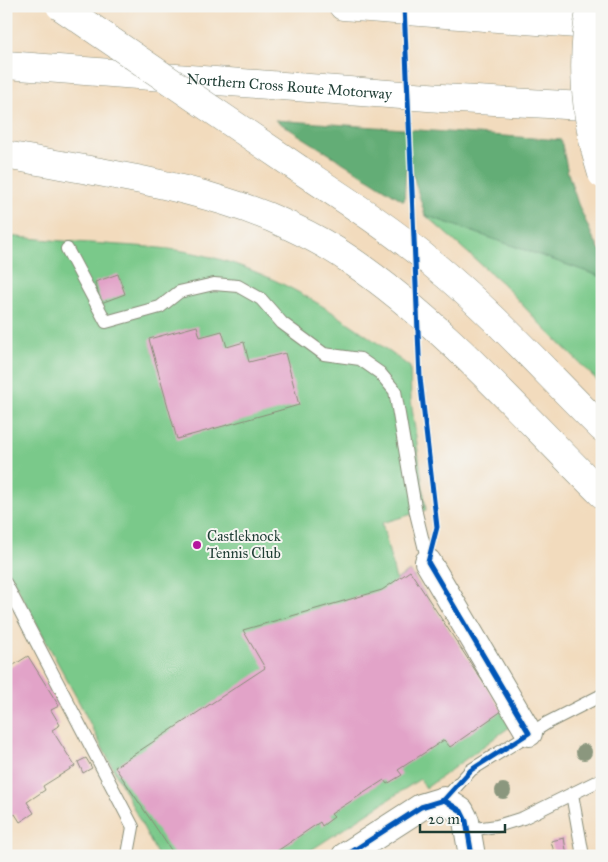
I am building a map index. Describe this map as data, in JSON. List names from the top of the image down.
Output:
{
  "streets": {
    "highway": ["Northern Cross Route Motorway"]
  },
  "places": ["Castleknock Tennis Club"],
  "scale_bar": "20 m"
}
